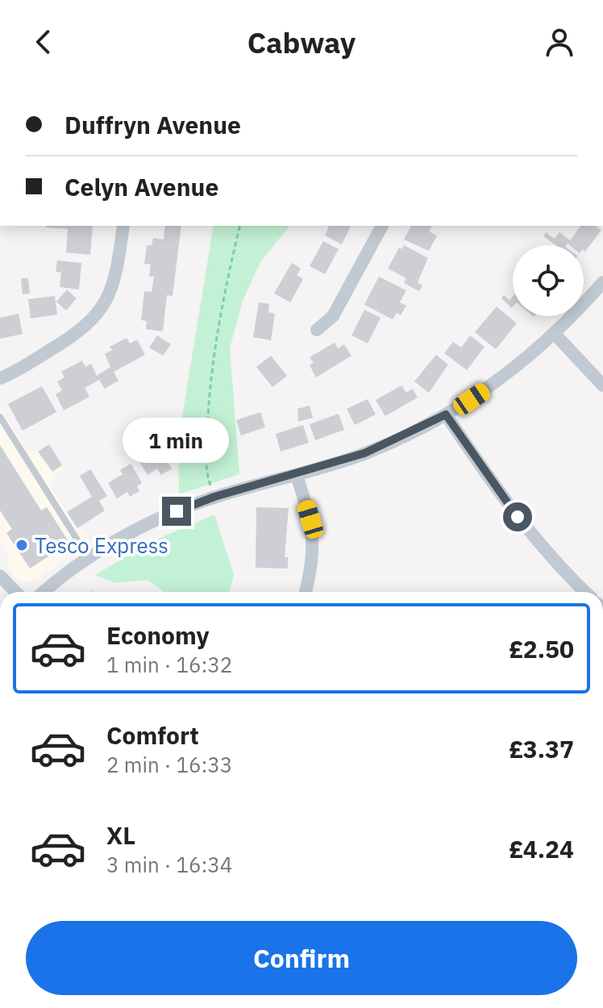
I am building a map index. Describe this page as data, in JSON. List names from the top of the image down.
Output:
{
  "places": ["Tesco Express"],
  "page": {
    "header": "Cabway",
    "banner": ["Duffryn Avenue", "Celyn Avenue"],
    "bubble": "1 min",
    "list": [
      {
        "name": "Economy",
        "note": "1 min · 16:32",
        "value": "£2.50"
      },
      {
        "name": "Comfort",
        "note": "2 min · 16:33",
        "value": "£3.37"
      },
      {
        "name": "XL",
        "note": "3 min · 16:34",
        "value": "£4.24"
      }
    ],
    "buttons": "Confirm"
  }
}
